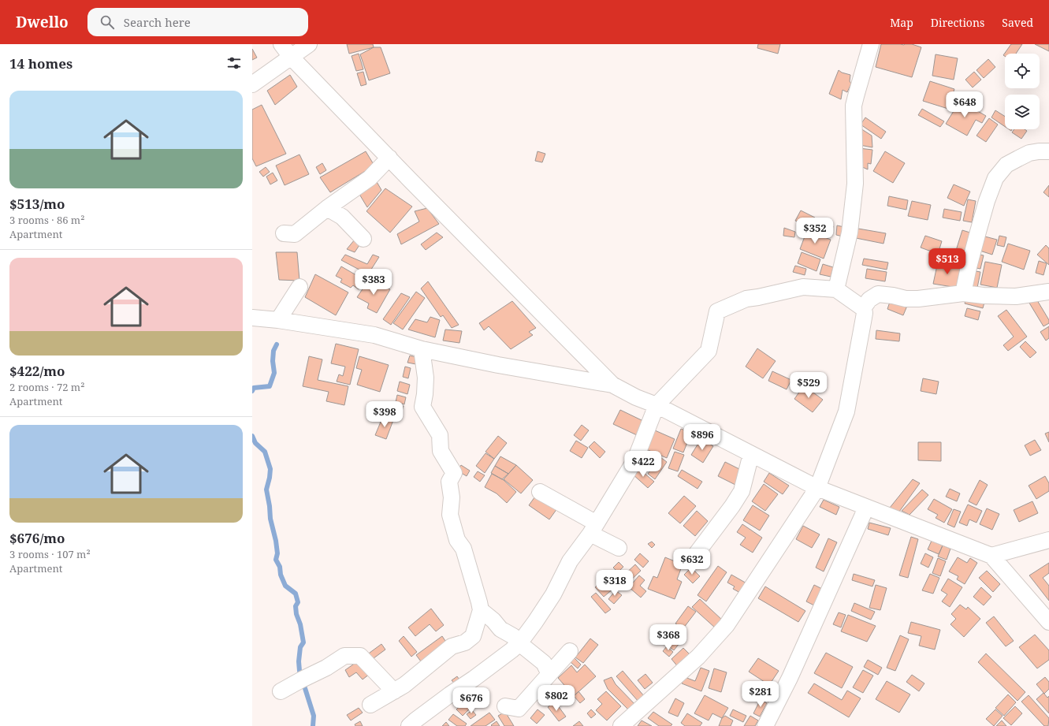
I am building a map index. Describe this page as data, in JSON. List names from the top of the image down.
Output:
{
  "page": {
    "header": "Dwello",
    "search": "Search here",
    "nav": ["Map", "Directions", "Saved"],
    "heading": "14 homes",
    "list": [
      {
        "name": "$513/mo",
        "note": "3 rooms · 86 m² · Apartment"
      },
      {
        "name": "$422/mo",
        "note": "2 rooms · 72 m² · Apartment"
      },
      {
        "name": "$676/mo",
        "note": "3 rooms · 107 m² · Apartment"
      }
    ],
    "price": [
      "$648",
      "$352",
      "$513",
      "$383",
      "$529",
      "$398",
      "$896",
      "$422",
      "$632",
      "$318",
      "$368",
      "$281",
      "$802",
      "$676"
    ]
  }
}
